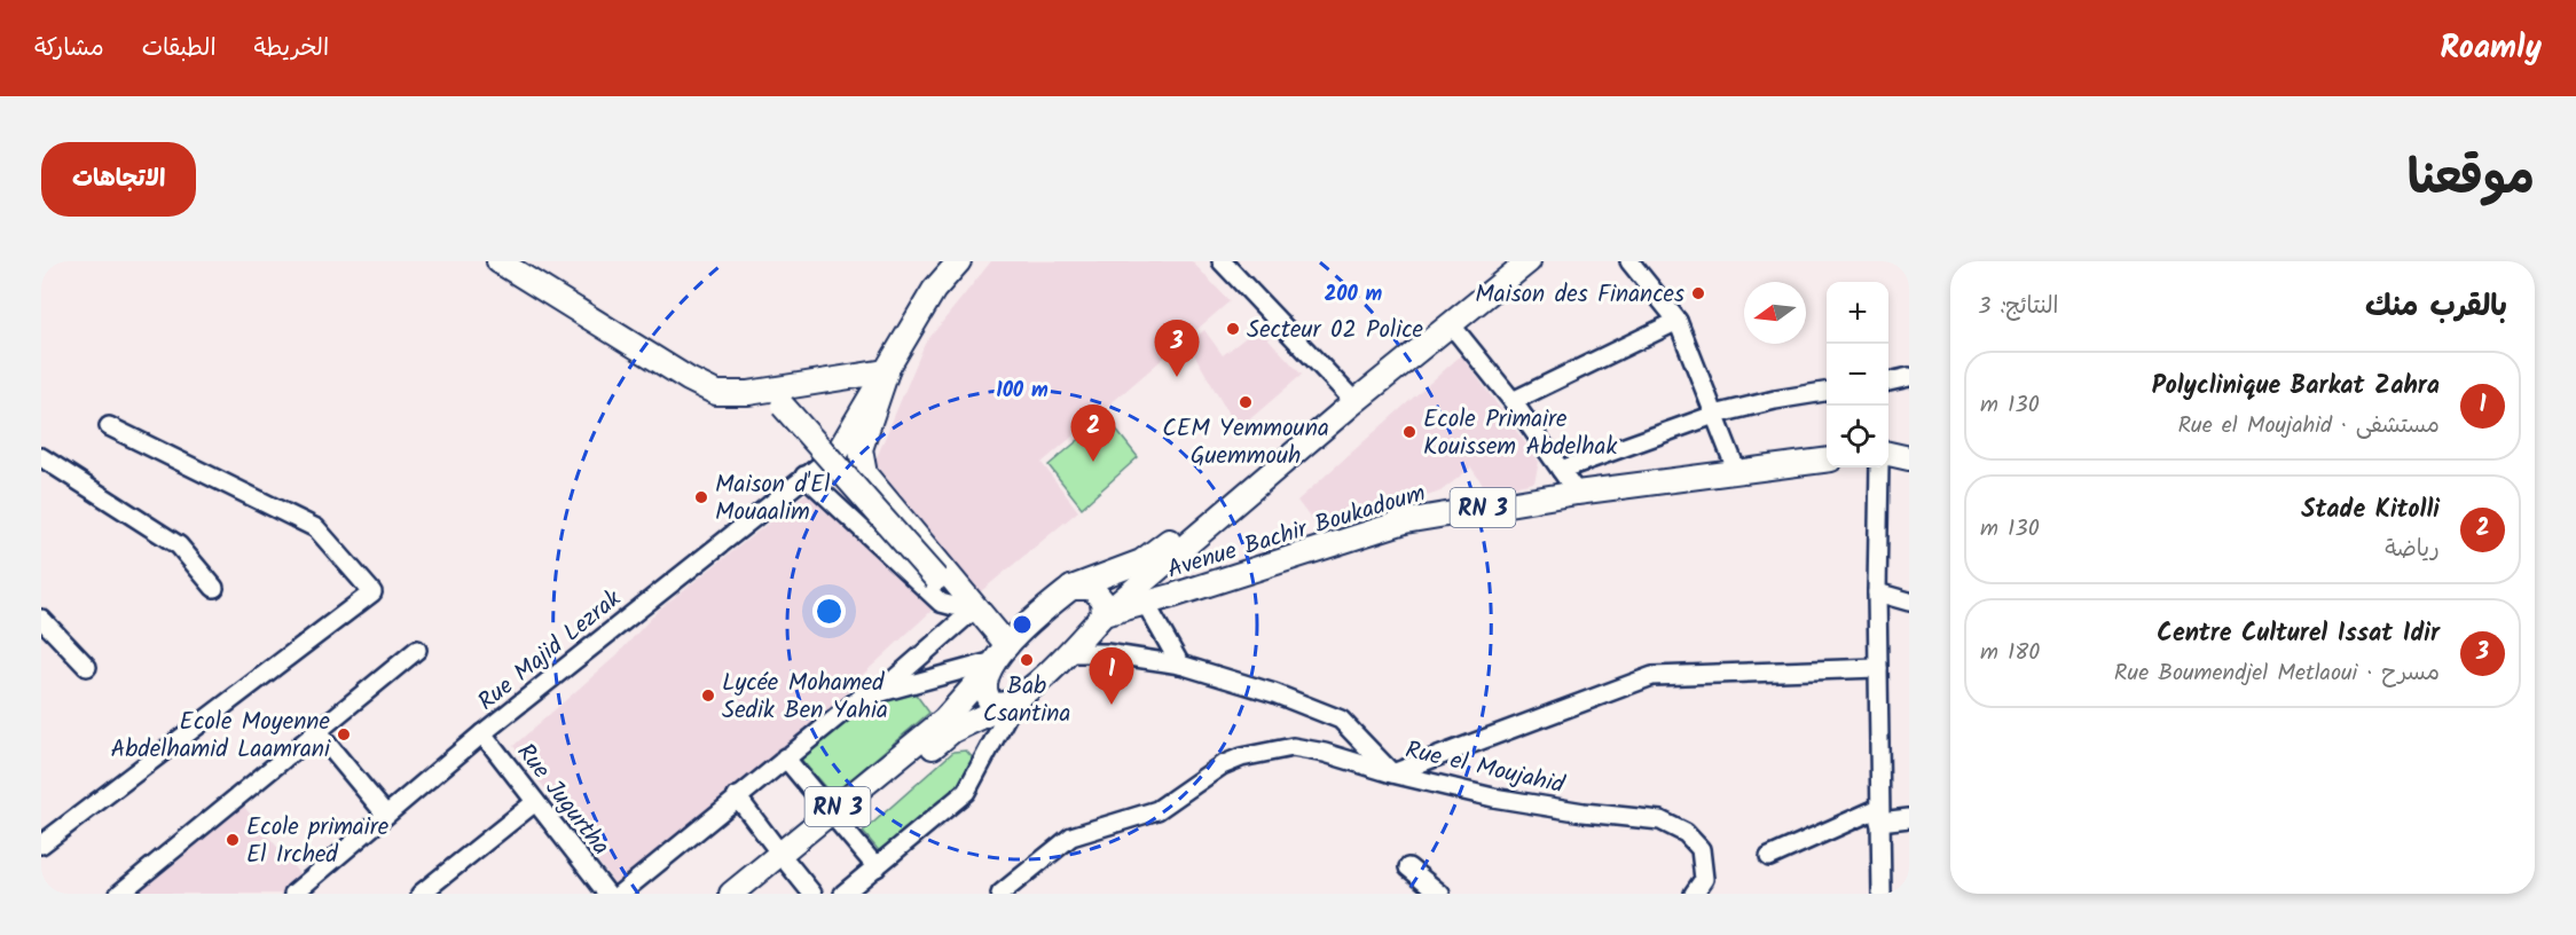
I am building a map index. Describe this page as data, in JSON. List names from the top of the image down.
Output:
{
  "streets": {
    "main road": ["RN 3", "Avenue Bachir Boukadoum"],
    "street": ["Rue Majid Lezrak", "Rue el Moujahid", "Rue Jugurtha"]
  },
  "crossings": [
    ["RN 3", "Avenue Bachir Boukadoum"],
    ["Rue Majid Lezrak", "Rue Jugurtha"]
  ],
  "places": [
    "Maison des Finances",
    "Secteur 02 Police",
    "CEM Yemmouna Guemmouh",
    "Ecole Primaire Kouissem Abdelhak",
    "Maison d'El Mouaalim",
    "Bab Csantina",
    "Lycée Mohamed Sedik Ben Yahia",
    "Ecole Moyenne Abdelhamid Laamrani",
    "Ecole primaire El Irched"
  ],
  "north": "left",
  "page": {
    "header": "Roamly",
    "nav": ["الخريطة", "الطبقات", "مشاركة"],
    "title": "موقعنا",
    "buttons": "الاتجاهات",
    "heading": ["بالقرب منك", "النتائج: 3"],
    "map_buttons": ["+", "−"],
    "pins": ["3", "2", "1"],
    "list": [
      {
        "mark": "1",
        "name": "Polyclinique Barkat Zahra",
        "note": "مستشفى · Rue el Moujahid",
        "value": "130 m"
      },
      {
        "mark": "2",
        "name": "Stade Kitolli",
        "note": "رياضة",
        "value": "130 m"
      },
      {
        "mark": "3",
        "name": "Centre Culturel Issat Idir",
        "note": "مسرح · Rue Boumendjel Metlaoui",
        "value": "180 m"
      }
    ]
  },
  "rings": ["200 m", "100 m"]
}
